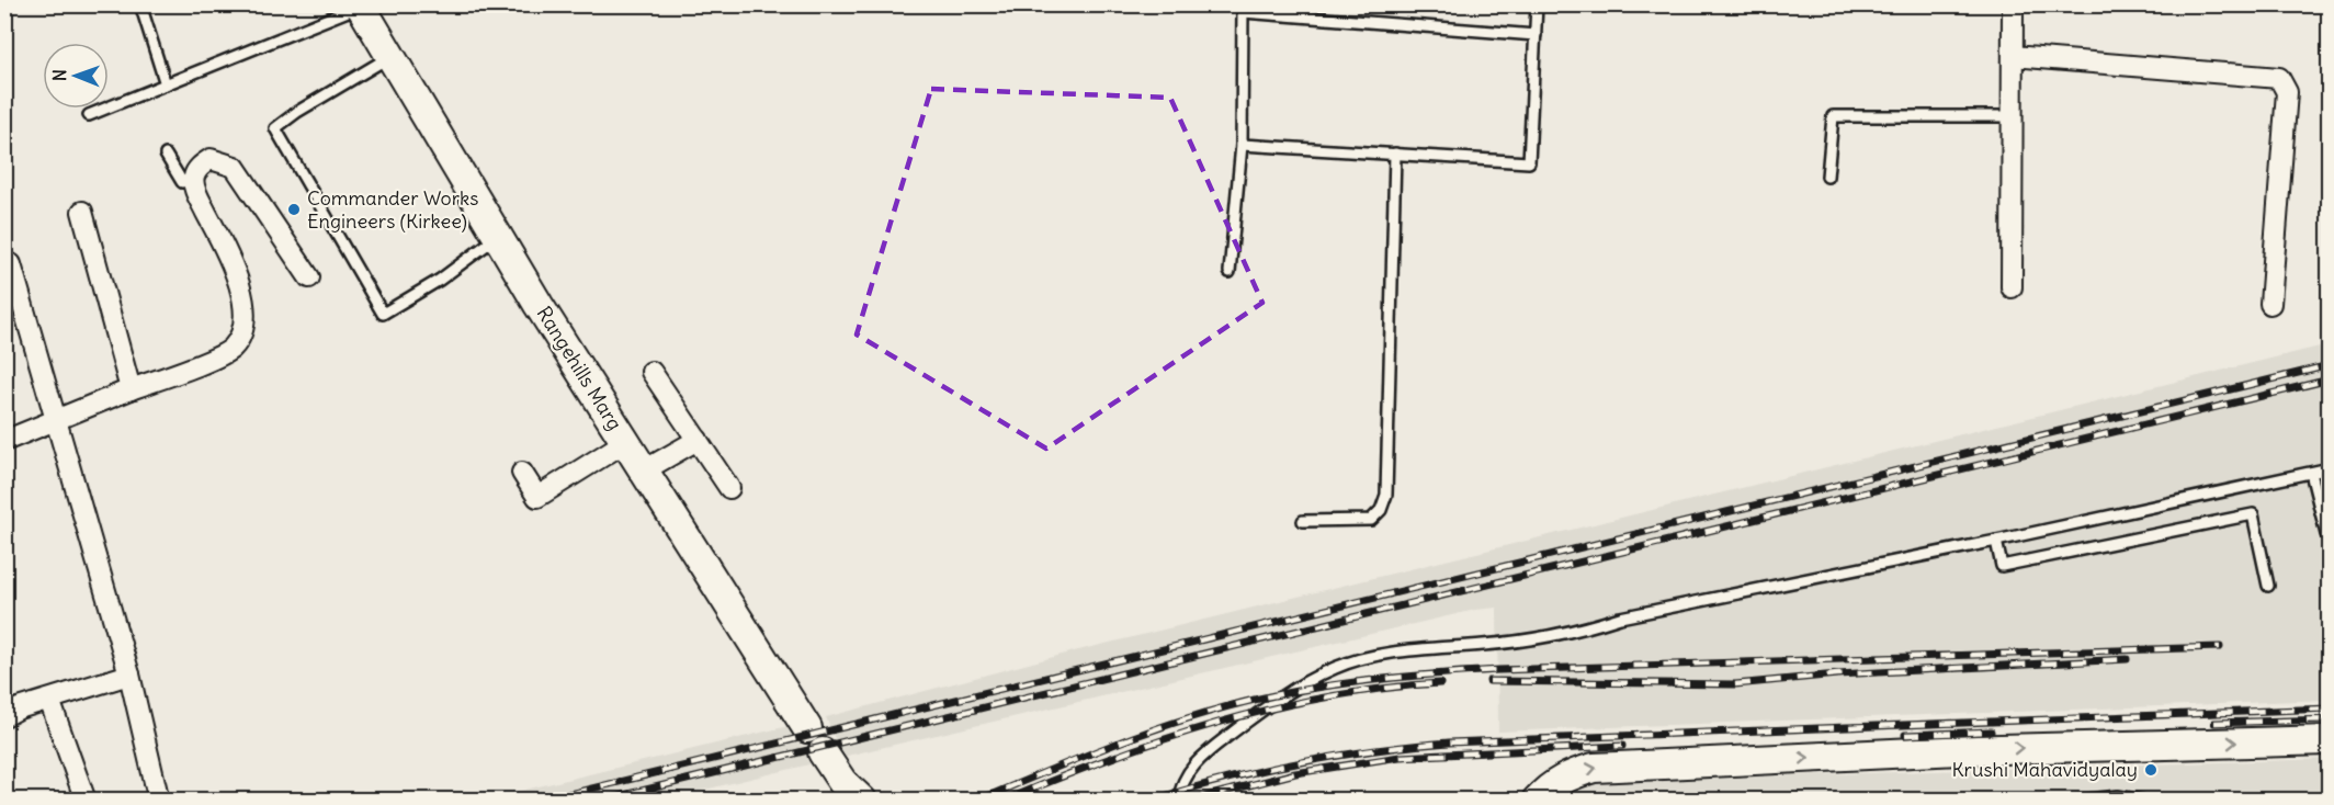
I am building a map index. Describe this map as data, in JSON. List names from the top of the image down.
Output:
{
  "streets": {
    "main road": ["Rangehills Marg"]
  },
  "places": ["Commander Works Engineers (Kirkee)", "Krushi Mahavidyalay"],
  "north": "left"
}
